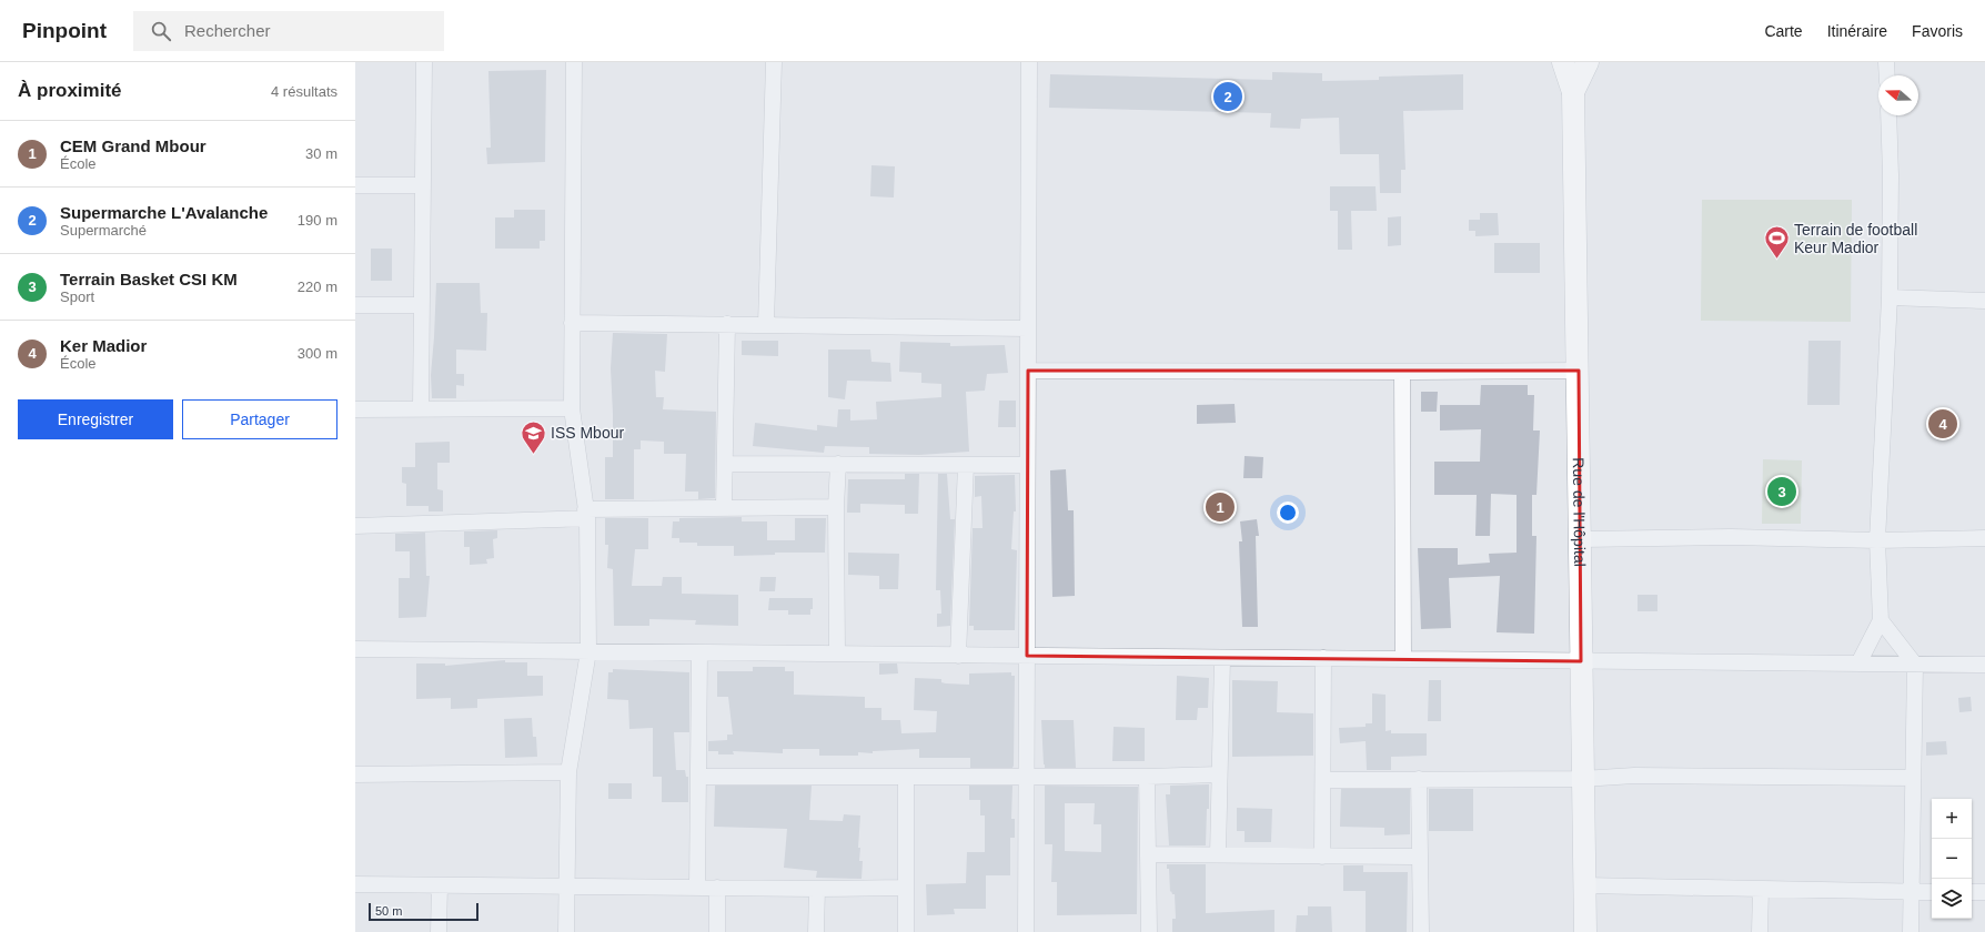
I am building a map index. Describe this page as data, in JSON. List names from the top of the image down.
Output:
{
  "streets": {
    "main road": ["Rue de l'Hôpital"]
  },
  "places": {
    "sports": ["Terrain de football Keur Madior"],
    "school or university": ["ISS Mbour"]
  },
  "scale_bar": "50 m",
  "north": "left",
  "page": {
    "header": "Pinpoint",
    "search": "Rechercher",
    "nav": ["Carte", "Itinéraire", "Favoris"],
    "heading": ["À proximité", "4 résultats"],
    "pins": [
      "2",
      "4",
      "3",
      "1"
    ],
    "list": [
      {
        "mark": "1",
        "name": "CEM Grand Mbour",
        "note": "École",
        "value": "30 m"
      },
      {
        "mark": "2",
        "name": "Supermarche L'Avalanche",
        "note": "Supermarché",
        "value": "190 m"
      },
      {
        "mark": "3",
        "name": "Terrain Basket CSI KM",
        "note": "Sport",
        "value": "220 m"
      },
      {
        "mark": "4",
        "name": "Ker Madior",
        "note": "École",
        "value": "300 m"
      }
    ],
    "buttons": ["Enregistrer", "Partager"],
    "map_buttons": ["+", "−"],
    "scale": "50 m"
  }
}
